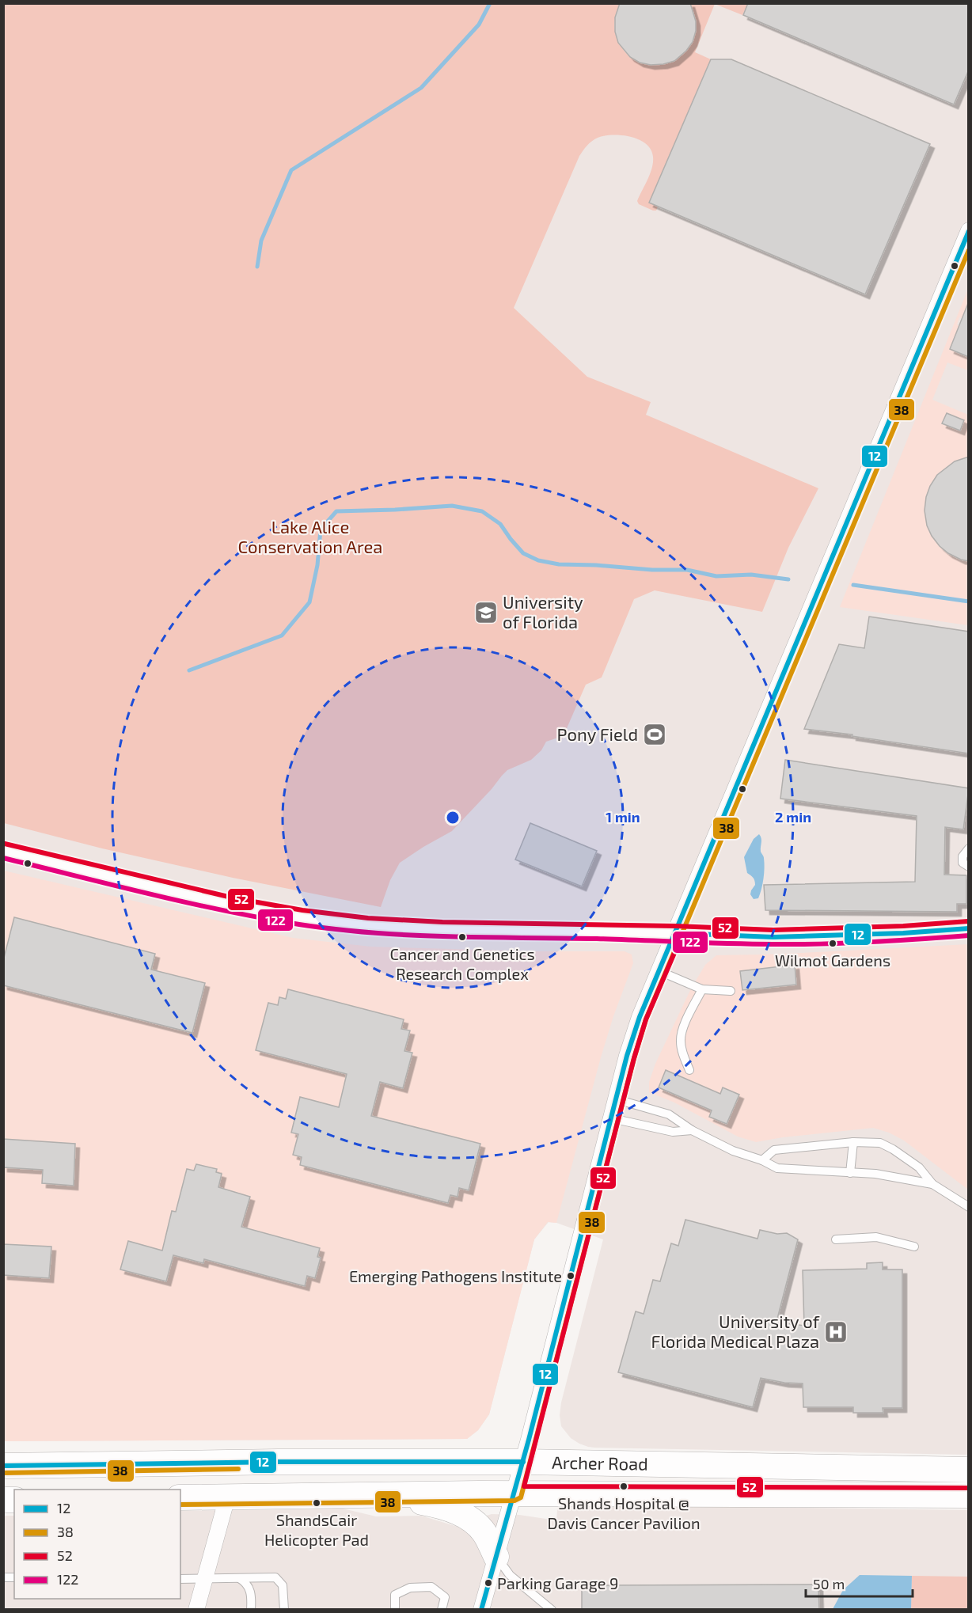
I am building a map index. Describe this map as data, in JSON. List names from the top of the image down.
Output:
{
  "streets": {
    "main road": ["Archer Road"]
  },
  "parks": ["Lake Alice Conservation Area"],
  "places": {
    "school or university": ["University of Florida"],
    "sports": ["Pony Field"],
    "other": [
      "Cancer and Genetics Research Complex",
      "Wilmot Gardens",
      "Emerging Pathogens Institute",
      "Shands Hospital @ Davis Cancer Pavilion",
      "ShandsCair Helicopter Pad",
      "Parking Garage 9"
    ],
    "hospital": ["University of Florida Medical Plaza"]
  },
  "lines": [
    "transit line 12",
    "transit line 38",
    "transit line 52",
    "transit line 122"
  ],
  "legend": [
    "12",
    "38",
    "52",
    "122"
  ],
  "scale_bar": "50 m",
  "rings": ["1 min", "2 min"]
}
